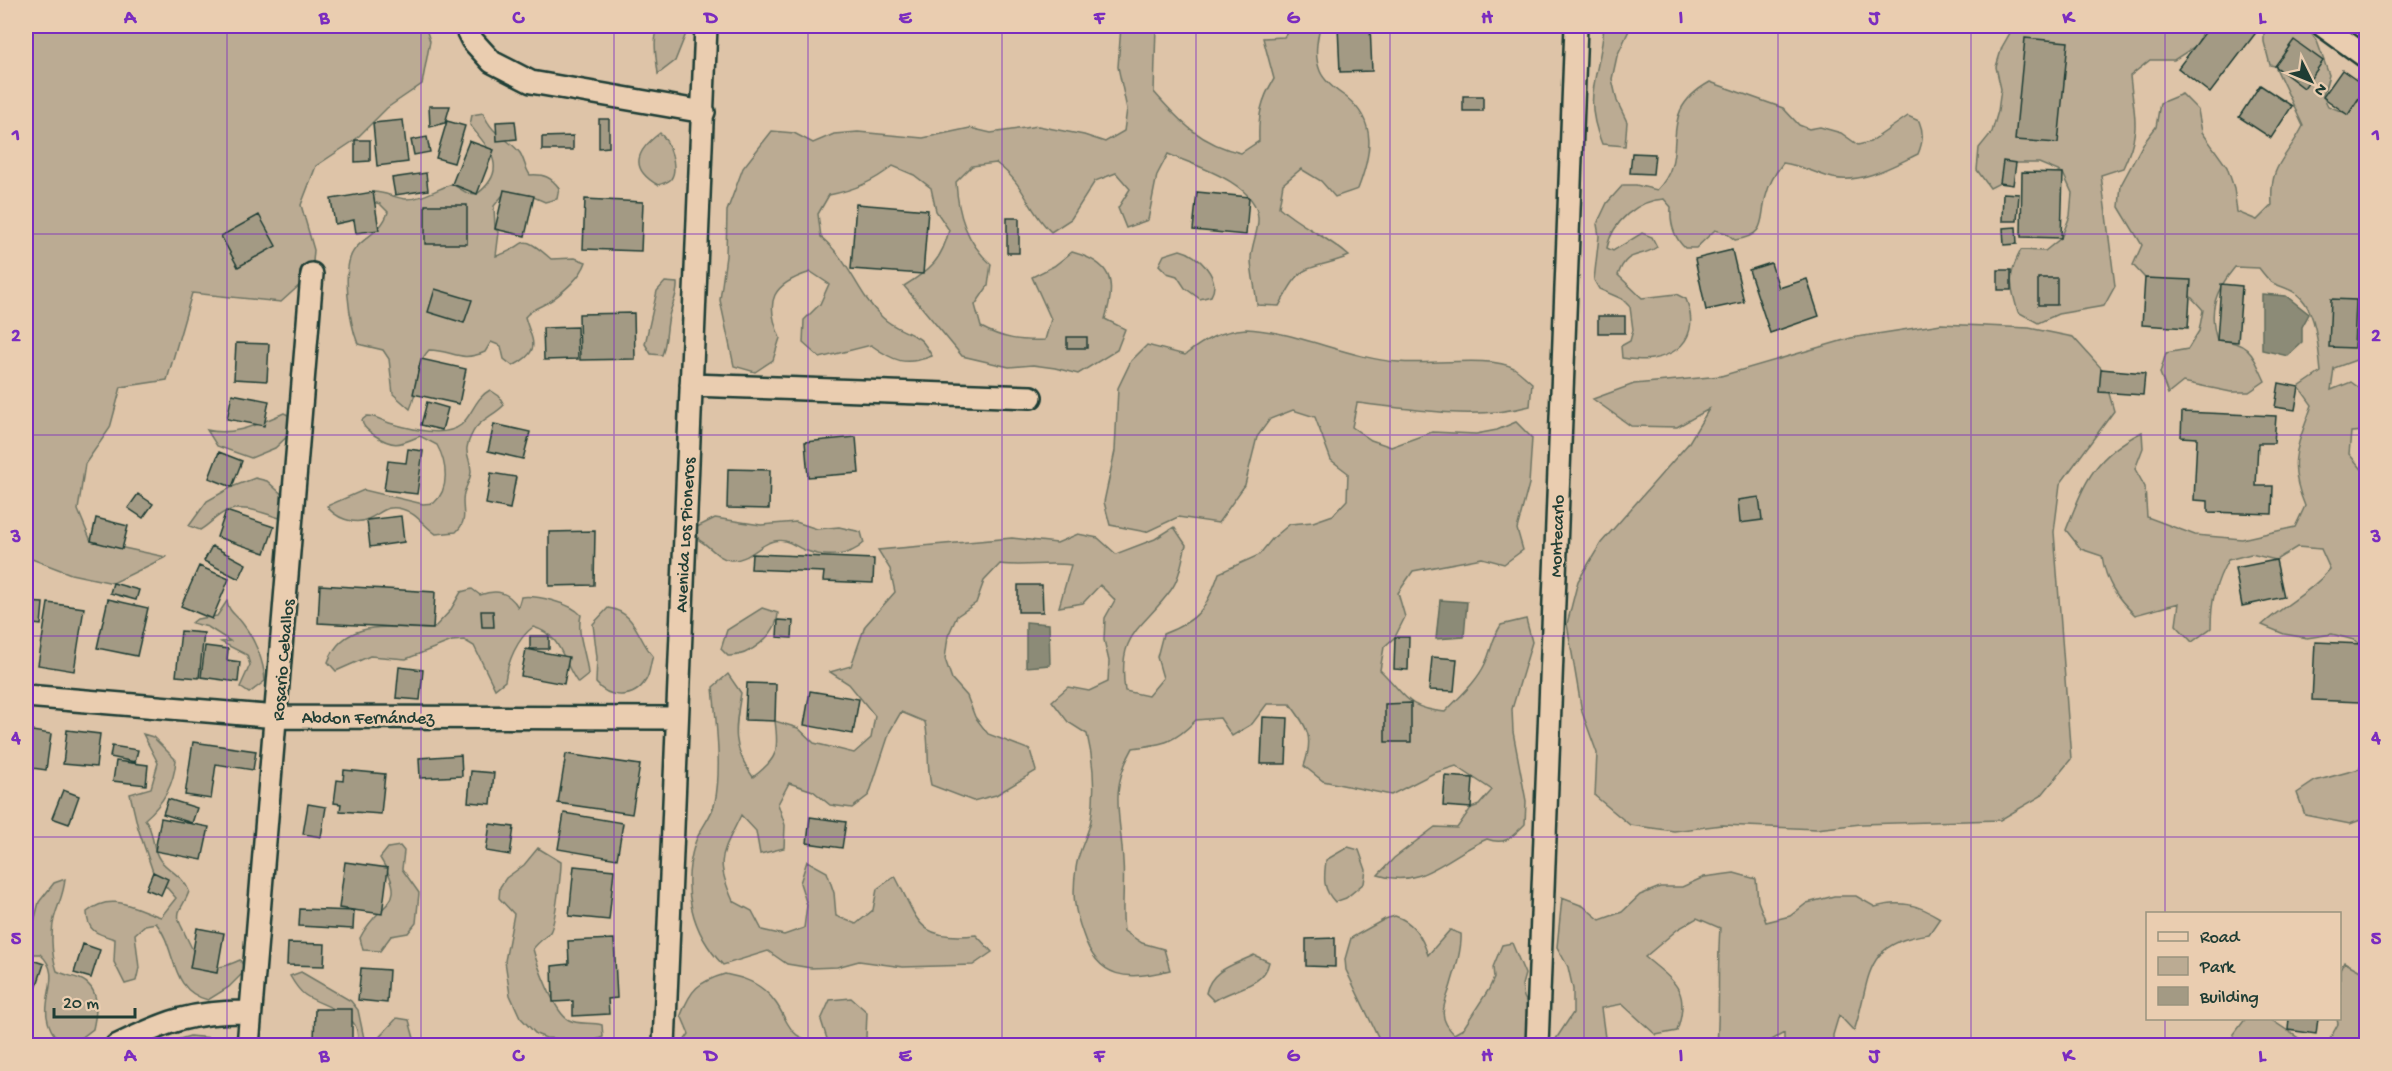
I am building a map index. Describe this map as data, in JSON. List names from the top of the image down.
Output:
{
  "streets": {
    "street": [
      "Avenida Los Pioneros",
      "Montecarlo",
      "Rosario Ceballos",
      "Abdon Fernández"
    ]
  },
  "crossings": [
    ["Avenida Los Pioneros", "Abdon Fernández"],
    ["Rosario Ceballos", "Abdon Fernández"]
  ],
  "legend": ["Road", "Park", "Building"],
  "scale_bar": "20 m",
  "north": "bottom right",
  "grid": {
    "columns": [
      "A",
      "B",
      "C",
      "D",
      "E",
      "F",
      "G",
      "H",
      "I",
      "J",
      "K",
      "L"
    ],
    "rows": [
      "1",
      "2",
      "3",
      "4",
      "5"
    ]
  }
}
